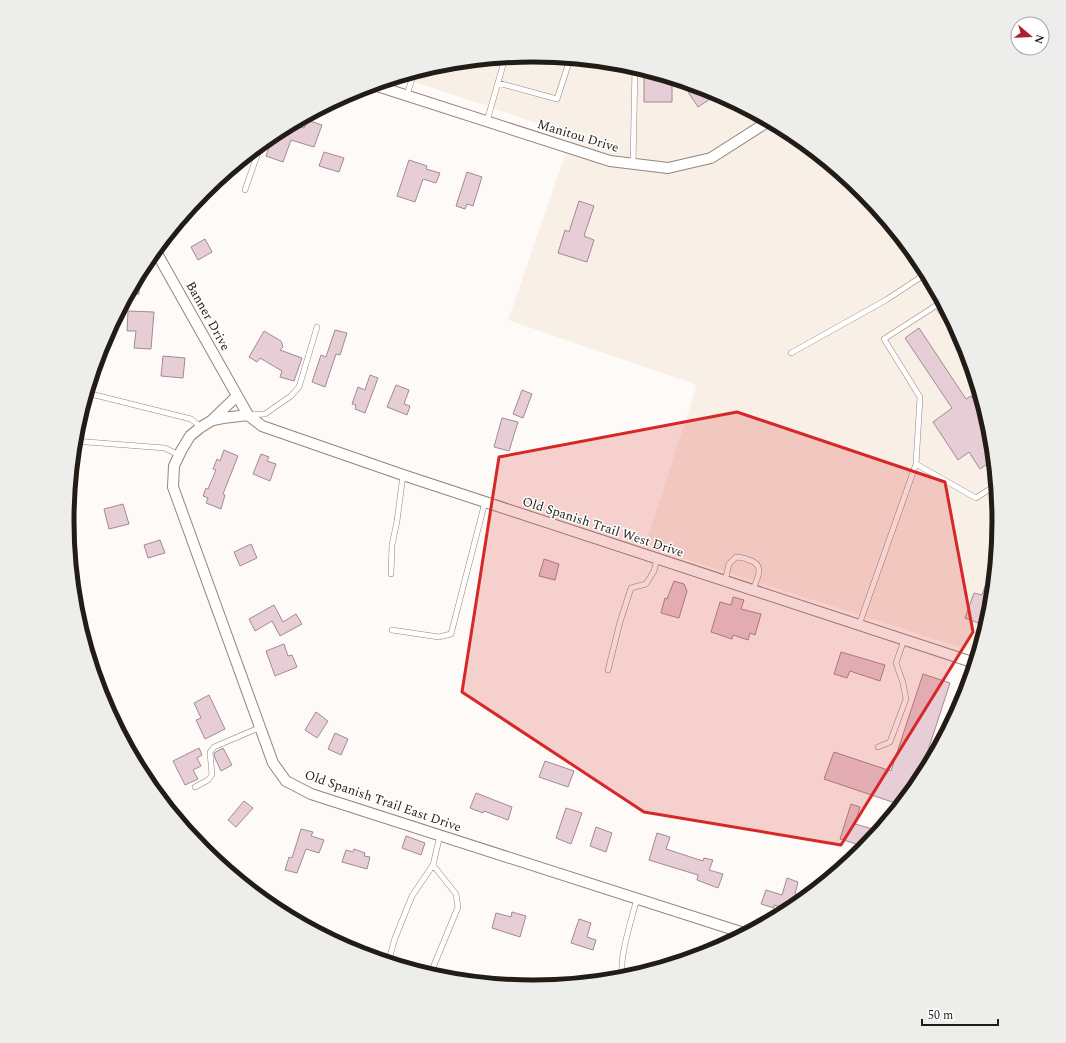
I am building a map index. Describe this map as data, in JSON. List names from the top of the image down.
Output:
{
  "streets": {
    "street": [
      "Manitou Drive",
      "Banner Drive",
      "Old Spanish Trail West Drive",
      "Old Spanish Trail East Drive"
    ]
  },
  "crossings": [
    ["Banner Drive", "Old Spanish Trail West Drive"],
    ["Banner Drive", "Old Spanish Trail East Drive"],
    ["Old Spanish Trail West Drive", "Old Spanish Trail East Drive"]
  ],
  "scale_bar": "50 m",
  "north": "right"
}
